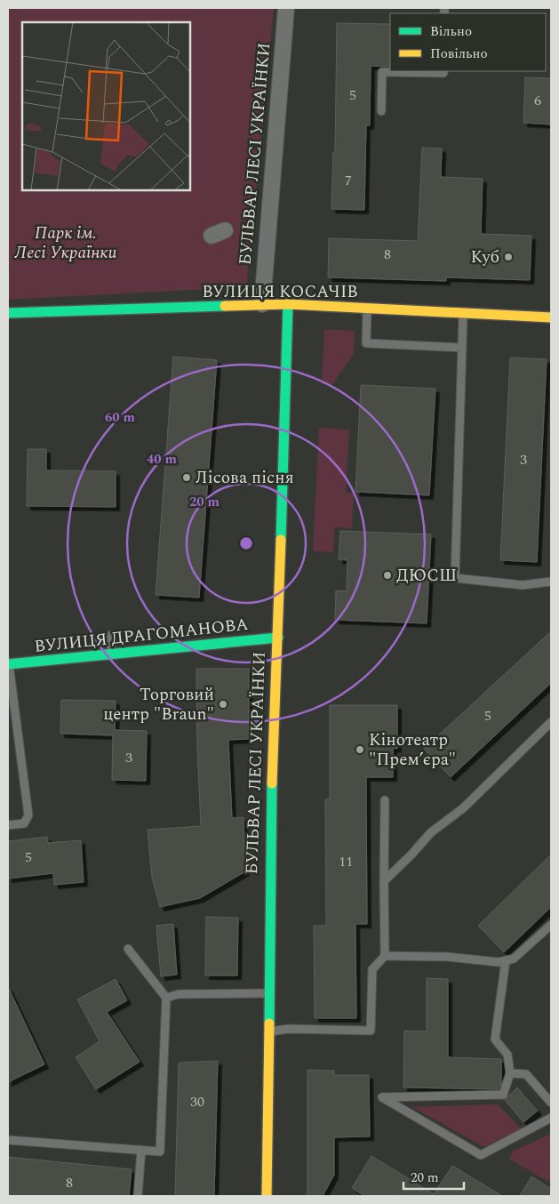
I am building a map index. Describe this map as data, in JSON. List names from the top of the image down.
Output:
{
  "streets": {
    "street": ["БУЛЬВАР ЛЕСІ УКРАЇНКИ", "ВУЛИЦЯ КОСАЧІВ", "ВУЛИЦЯ ДРАГОМАНОВА"]
  },
  "crossings": [
    ["БУЛЬВАР ЛЕСІ УКРАЇНКИ", "ВУЛИЦЯ КОСАЧІВ"],
    ["БУЛЬВАР ЛЕСІ УКРАЇНКИ", "ВУЛИЦЯ ДРАГОМАНОВА"]
  ],
  "parks": ["Парк ім. Лесі Українки"],
  "places": [
    "Куб",
    "Лісова пісня",
    "ДЮСШ",
    "Торговий центр \"Braun\"",
    "Кінотеатр \"Прем’єра\""
  ],
  "house_numbers": [
    "5",
    "6",
    "7",
    "8",
    "3",
    "5",
    "3",
    "5",
    "11",
    "30",
    "8"
  ],
  "legend": ["Вільно", "Повільно"],
  "scale_bar": "20 m",
  "rings": ["60 m", "40 m", "20 m"]
}
